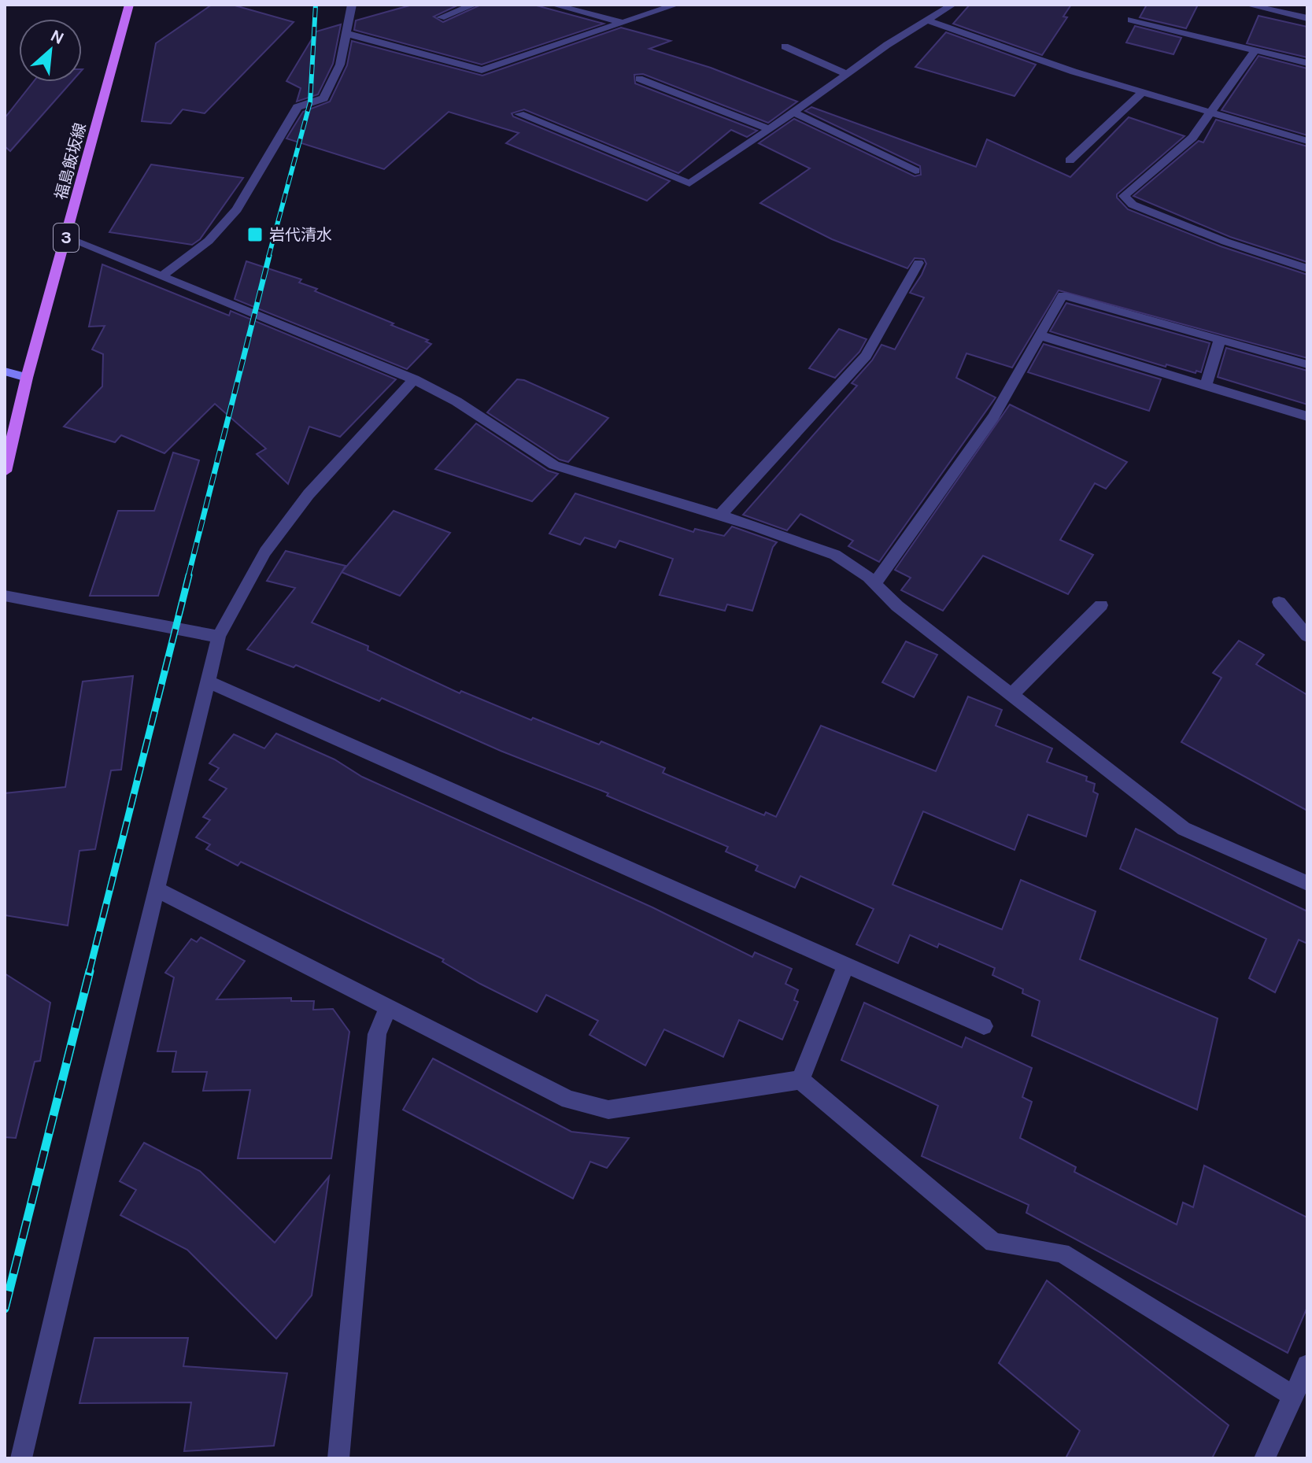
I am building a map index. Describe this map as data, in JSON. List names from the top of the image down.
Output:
{
  "streets": {
    "main road": ["福島飯坂線", "3"]
  },
  "places": {
    "transit": ["岩代清水"]
  },
  "north": "top right"
}
